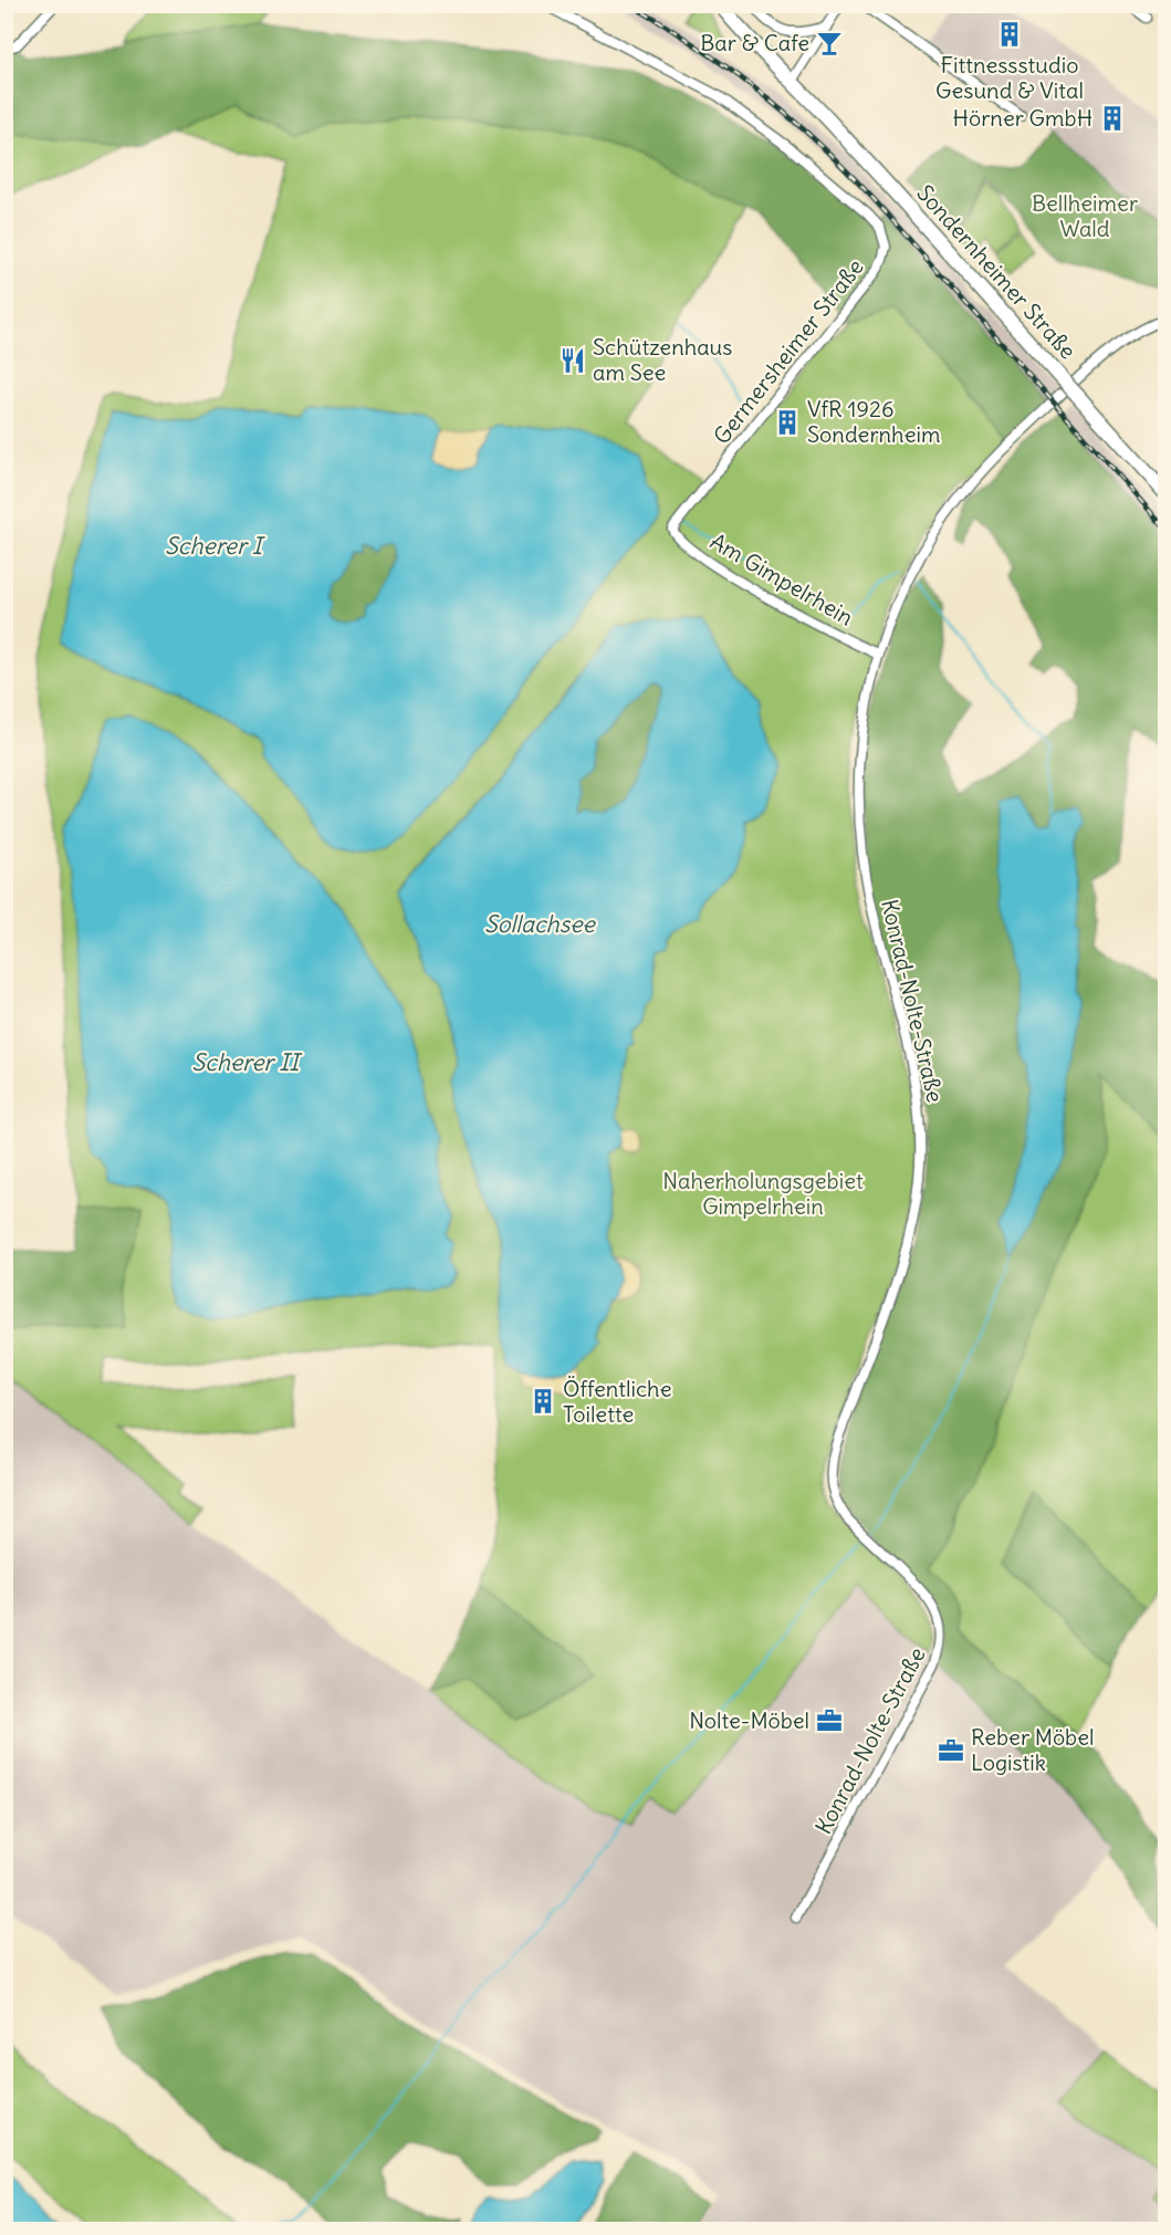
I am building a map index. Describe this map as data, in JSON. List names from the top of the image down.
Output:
{
  "streets": {
    "main road": ["Sondernheimer Straße"],
    "street": ["Germersheimer Straße", "Am Gimpelrhein", "Konrad-Nolte-Straße"]
  },
  "crossings": [
    ["Germersheimer Straße", "Am Gimpelrhein"],
    ["Am Gimpelrhein", "Konrad-Nolte-Straße"]
  ],
  "water": ["Scherer I", "Sollachsee", "Scherer II"],
  "parks": ["Bellheimer Wald", "Naherholungsgebiet Gimpelrhein"],
  "places": {
    "building": [
      "Fittnessstudio Gesund & Vital",
      "Hörner GmbH",
      "VfR 1926 Sondernheim",
      "Öffentliche Toilette"
    ],
    "bar": ["Bar & Cafe"],
    "restaurant": ["Schützenhaus am See"],
    "office": ["Nolte-Möbel", "Reber Möbel Logistik"]
  }
}
